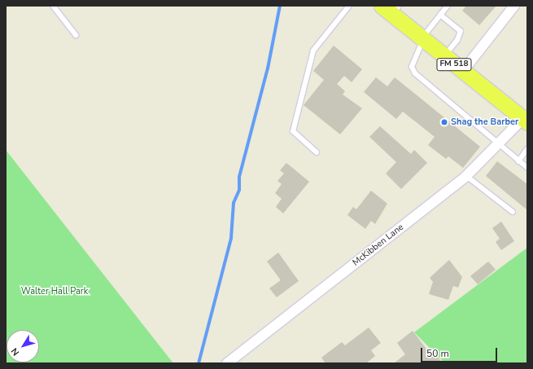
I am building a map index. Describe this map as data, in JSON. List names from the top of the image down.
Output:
{
  "streets": {
    "main road": ["FM 518"],
    "street": ["McKibben Lane"]
  },
  "crossings": [
    ["FM 518", "McKibben Lane"]
  ],
  "parks": ["Walter Hall Park"],
  "places": ["Shag the Barber"],
  "scale_bar": "50 m",
  "north": "bottom left"
}
